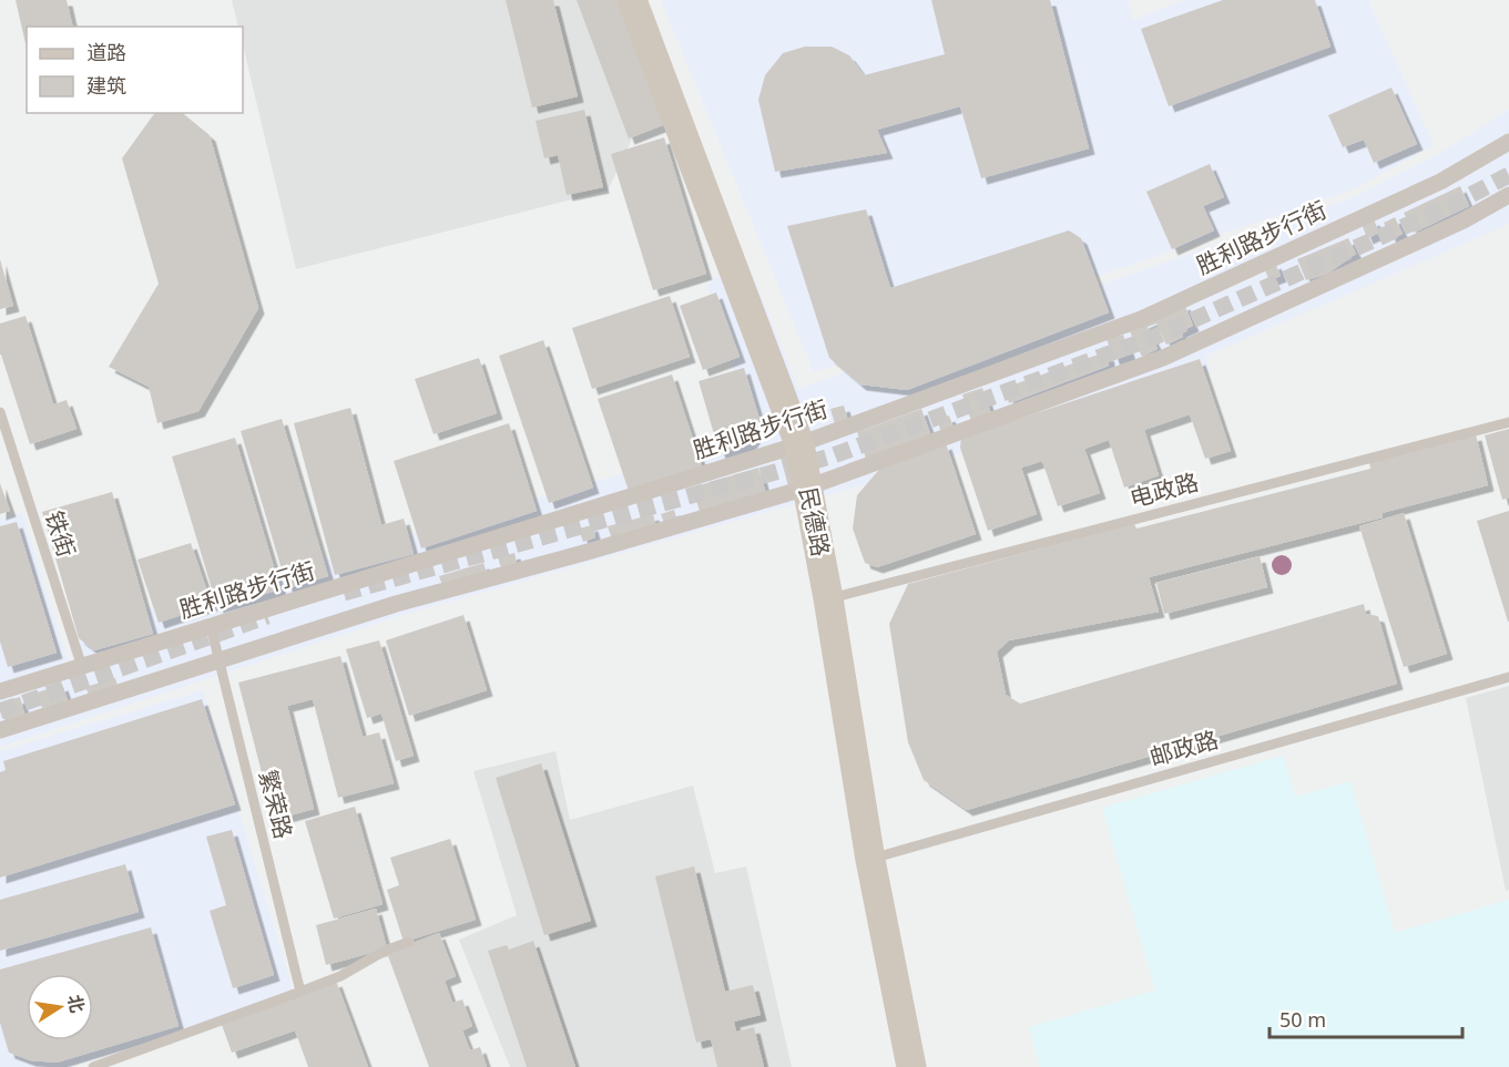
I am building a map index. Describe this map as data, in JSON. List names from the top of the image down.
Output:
{
  "streets": {
    "main road": ["民德路"],
    "street": ["胜利路步行街"],
    "lane": [
      "电政路",
      "铁街",
      "邮政路",
      "繁荣路"
    ]
  },
  "crossings": [
    ["胜利路步行街", "民德路"],
    ["胜利路步行街", "铁街"],
    ["胜利路步行街", "繁荣路"],
    ["电政路", "民德路"],
    ["民德路", "邮政路"]
  ],
  "legend": ["道路", "建筑"],
  "scale_bar": "50 m",
  "north": "right"
}
